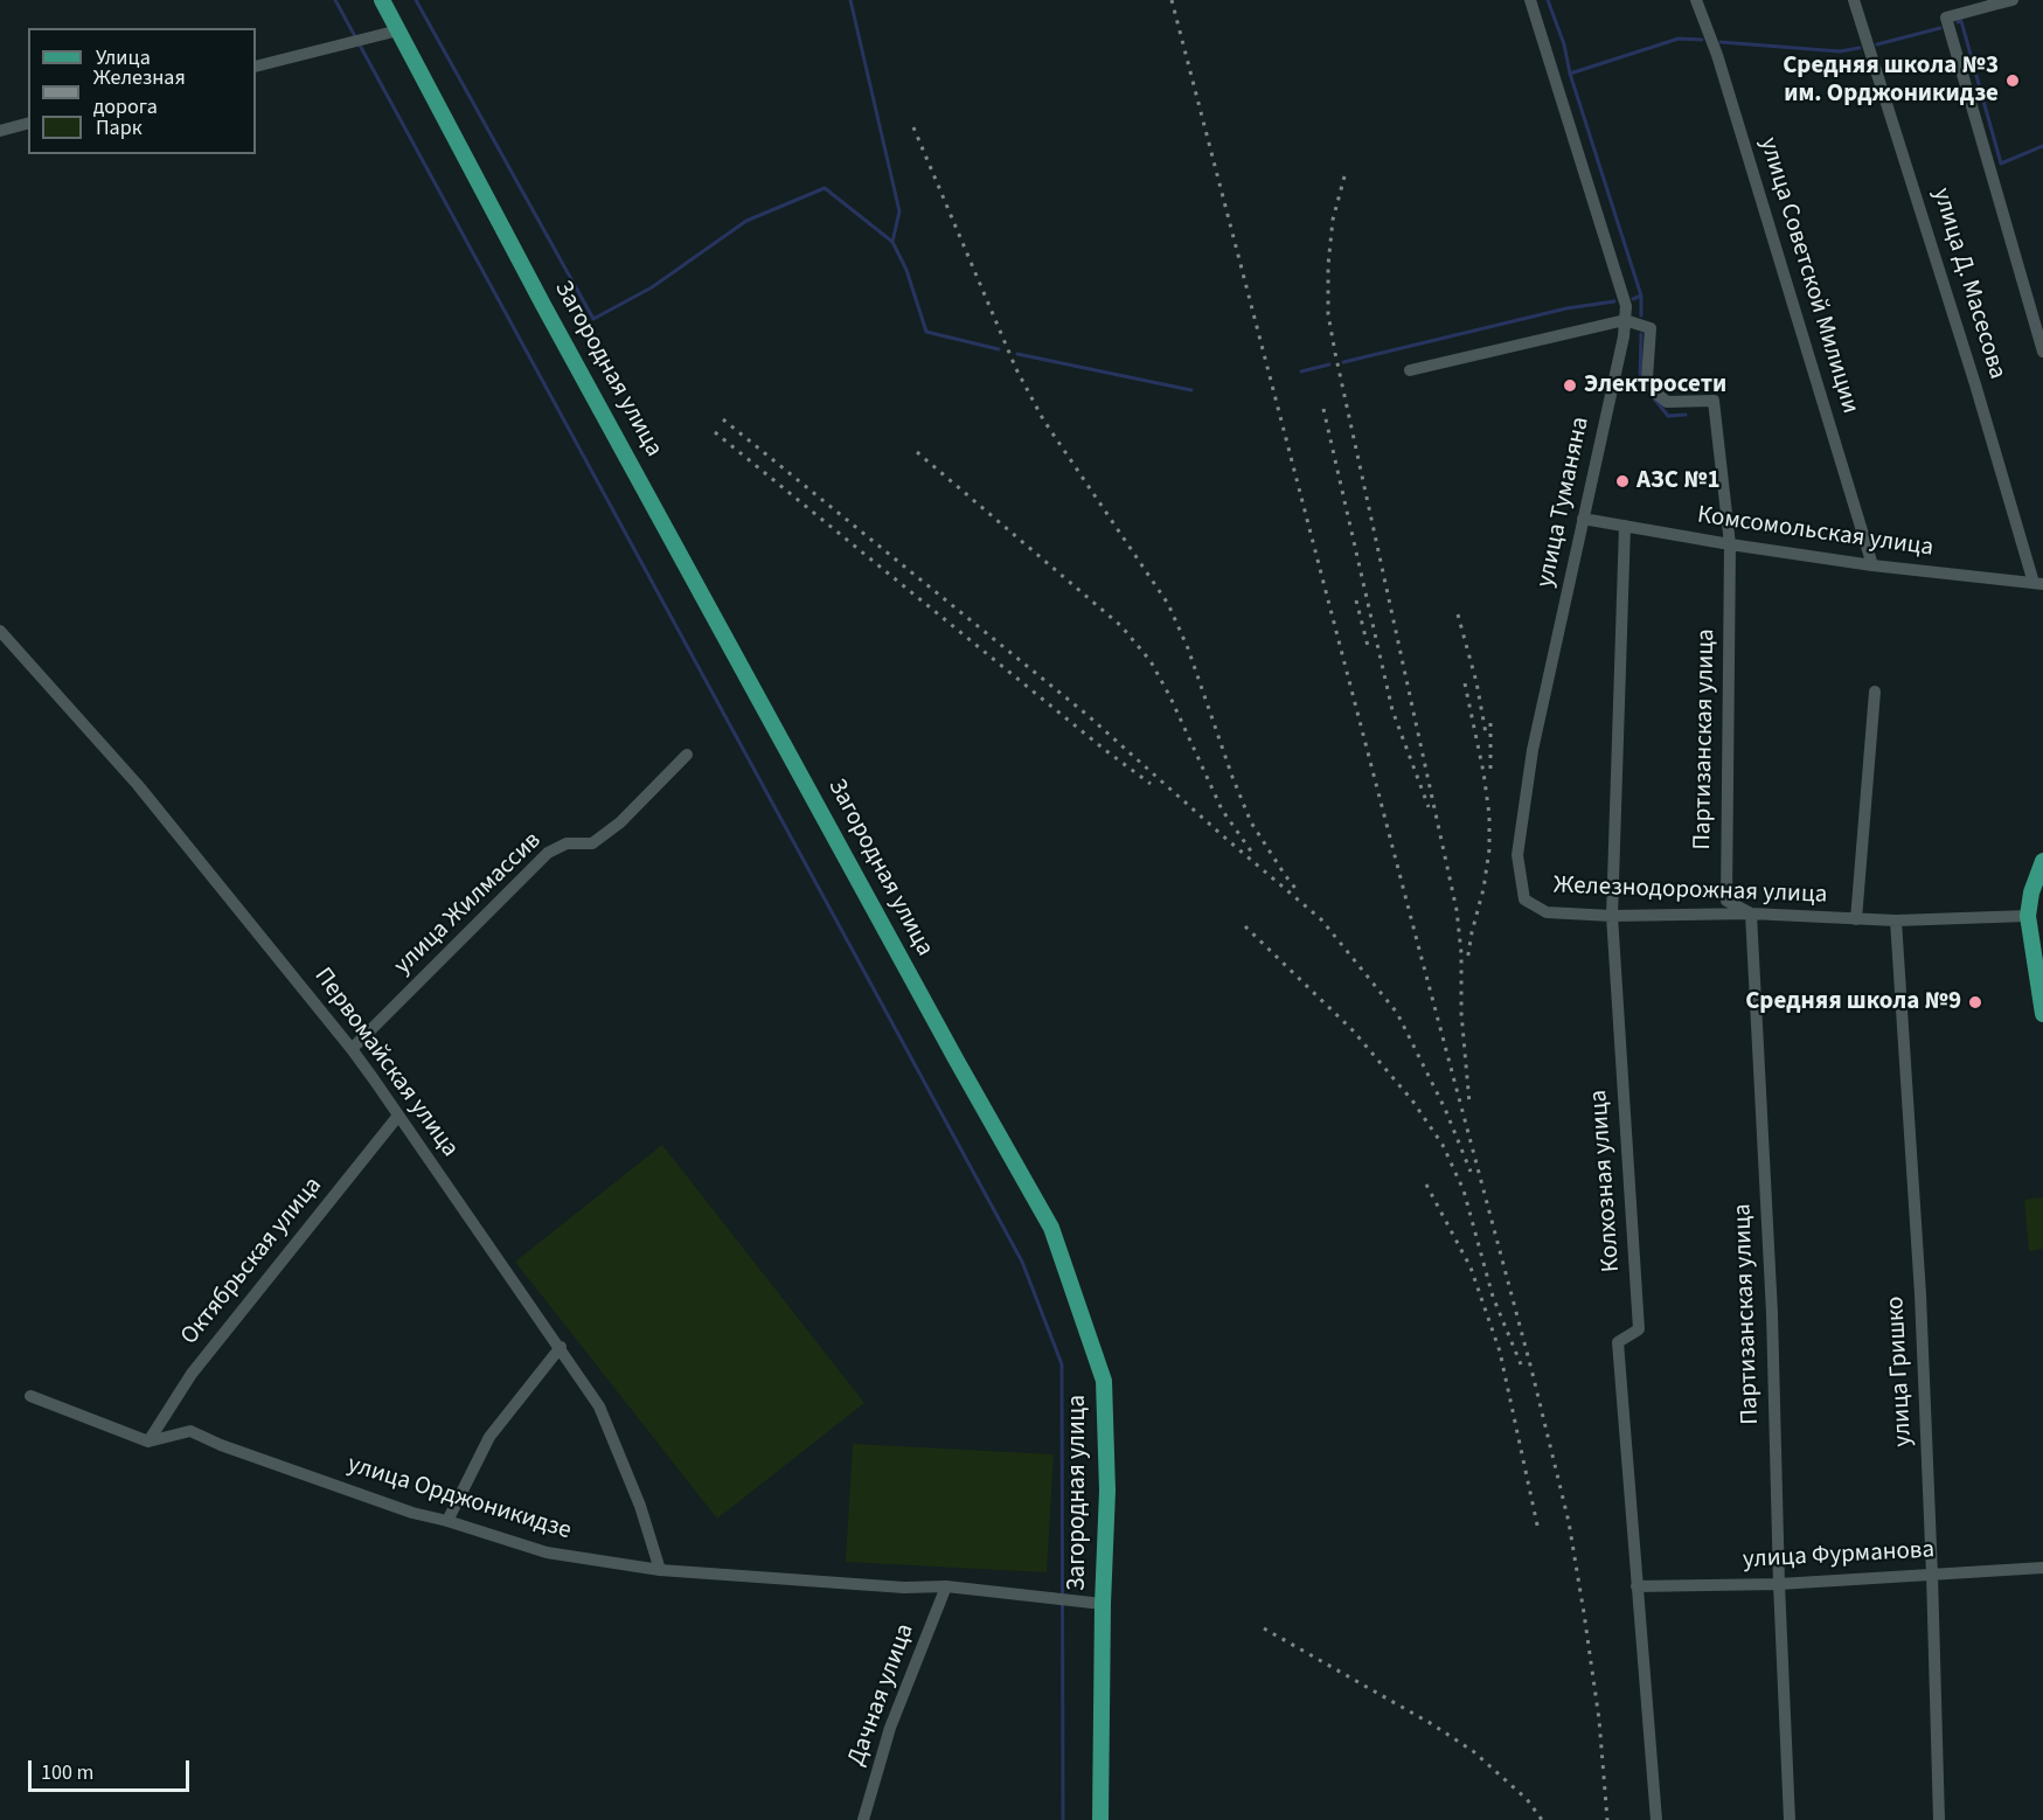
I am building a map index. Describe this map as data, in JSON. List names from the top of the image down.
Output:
{
  "streets": {
    "main road": ["Загородная улица"],
    "street": [
      "улица Советской Милиции",
      "улица Д. Масесова",
      "улица Туманяна",
      "Комсомольская улица",
      "Партизанская улица",
      "Железнодорожная улица",
      "улица Жилмассив",
      "Первомайская улица",
      "Колхозная улица",
      "Октябрьская улица",
      "улица Гришко",
      "улица Орджоникидзе",
      "улица Фурманова",
      "Дачная улица"
    ]
  },
  "crossings": [
    ["улица Советской Милиции", "Комсомольская улица"],
    ["улица Д. Масесова", "Комсомольская улица"],
    ["Загородная улица", "улица Орджоникидзе"],
    ["улица Туманяна", "Комсомольская улица"],
    ["улица Туманяна", "Партизанская улица"],
    ["улица Туманяна", "Железнодорожная улица"],
    ["Комсомольская улица", "Партизанская улица"],
    ["Комсомольская улица", "Колхозная улица"],
    ["Партизанская улица", "Железнодорожная улица"],
    ["Партизанская улица", "улица Фурманова"],
    ["Железнодорожная улица", "Колхозная улица"],
    ["Железнодорожная улица", "улица Гришко"],
    ["улица Жилмассив", "Первомайская улица"],
    ["Первомайская улица", "Октябрьская улица"],
    ["Первомайская улица", "улица Орджоникидзе"],
    ["Колхозная улица", "улица Фурманова"],
    ["Октябрьская улица", "улица Орджоникидзе"],
    ["улица Гришко", "улица Фурманова"],
    ["улица Орджоникидзе", "Дачная улица"]
  ],
  "places": [
    "Средняя школа №3 им. Орджоникидзе",
    "Электросети",
    "АЗС №1",
    "Средняя школа №9"
  ],
  "legend": ["Улица", "Железная дорога", "Парк"],
  "scale_bar": "100 m"
}
